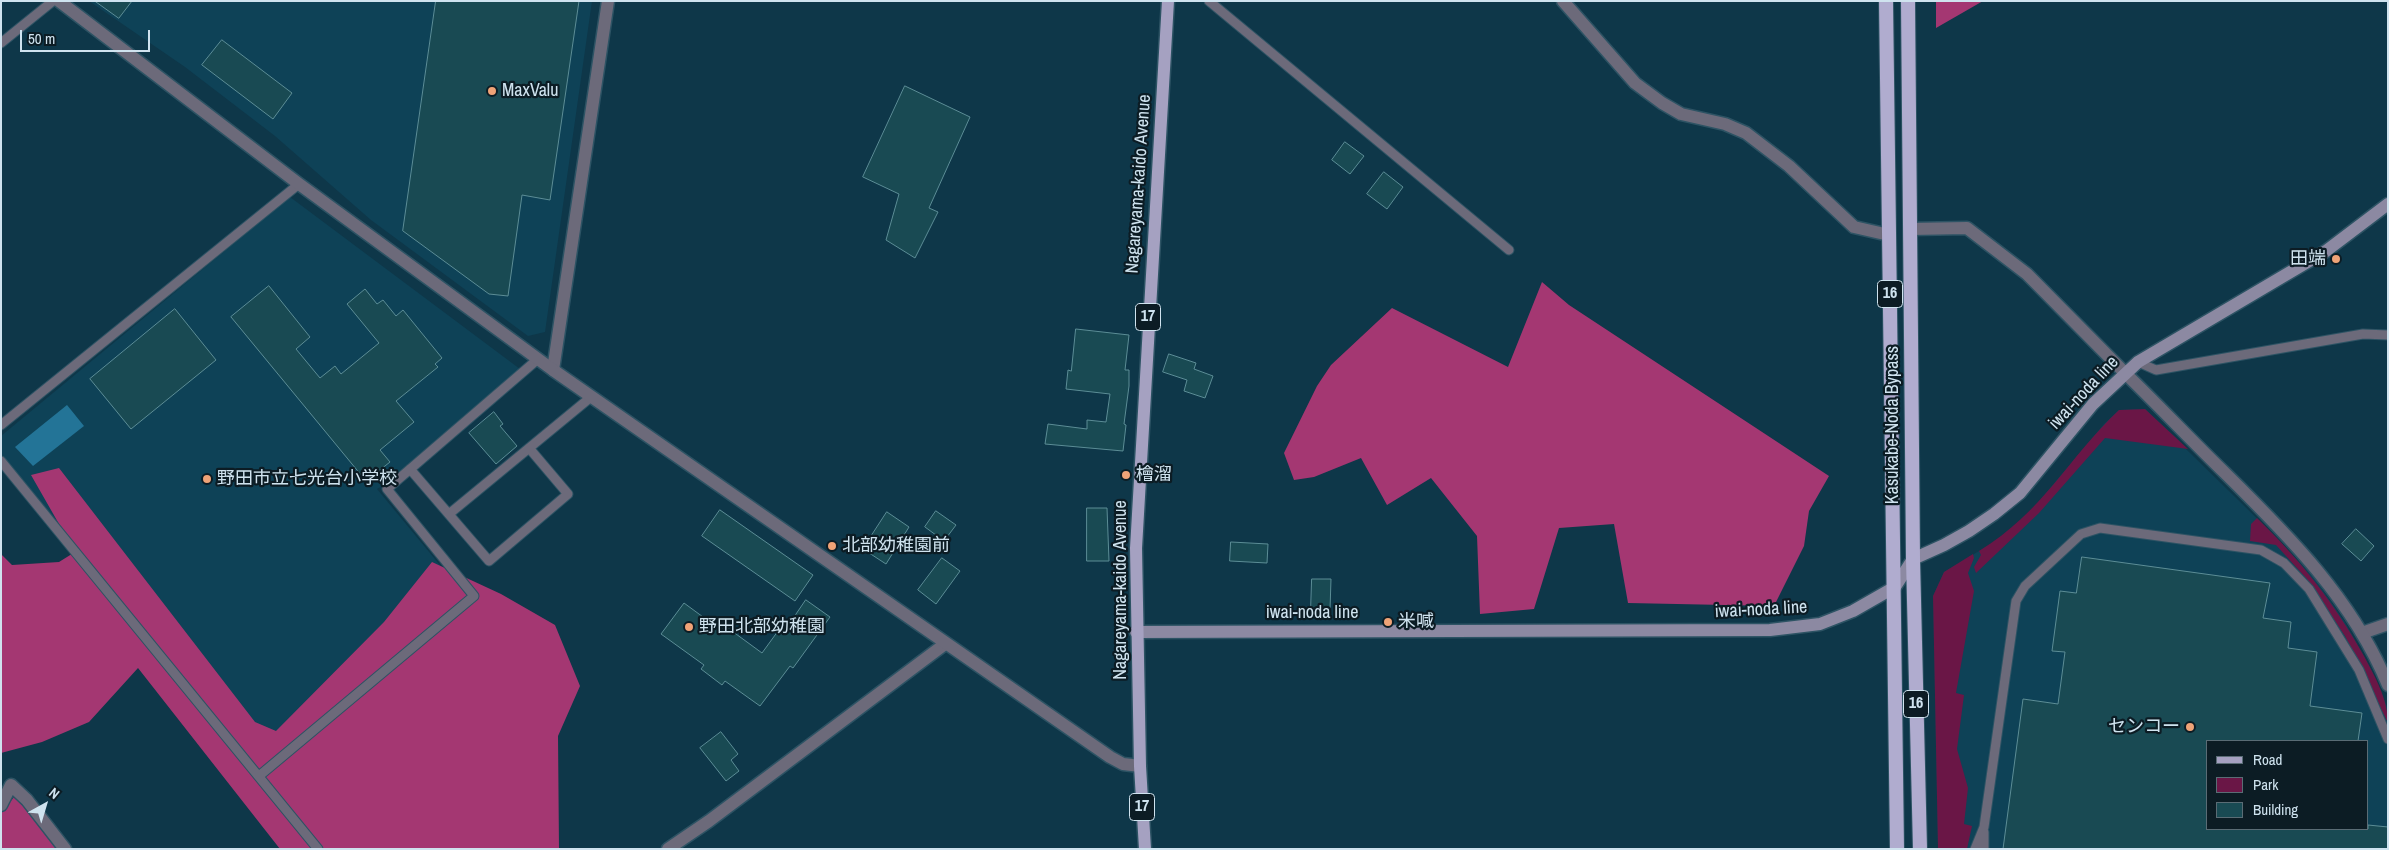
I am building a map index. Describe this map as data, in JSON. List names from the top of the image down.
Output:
{
  "streets": {
    "highway": ["16", "Kasukabe-Noda Bypass"],
    "main road": ["Nagareyama-kaido Avenue", "17", "iwai-noda line"]
  },
  "crossings": [
    ["Nagareyama-kaido Avenue", "iwai-noda line"],
    ["iwai-noda line", "Kasukabe-Noda Bypass"]
  ],
  "places": [
    "MaxValu",
    "田端",
    "檜溜",
    "野田市立七光台小学校",
    "北部幼稚園前",
    "米喊",
    "野田北部幼稚園",
    "センコー"
  ],
  "legend": ["Road", "Park", "Building"],
  "scale_bar": "50 m",
  "north": "top right"
}
